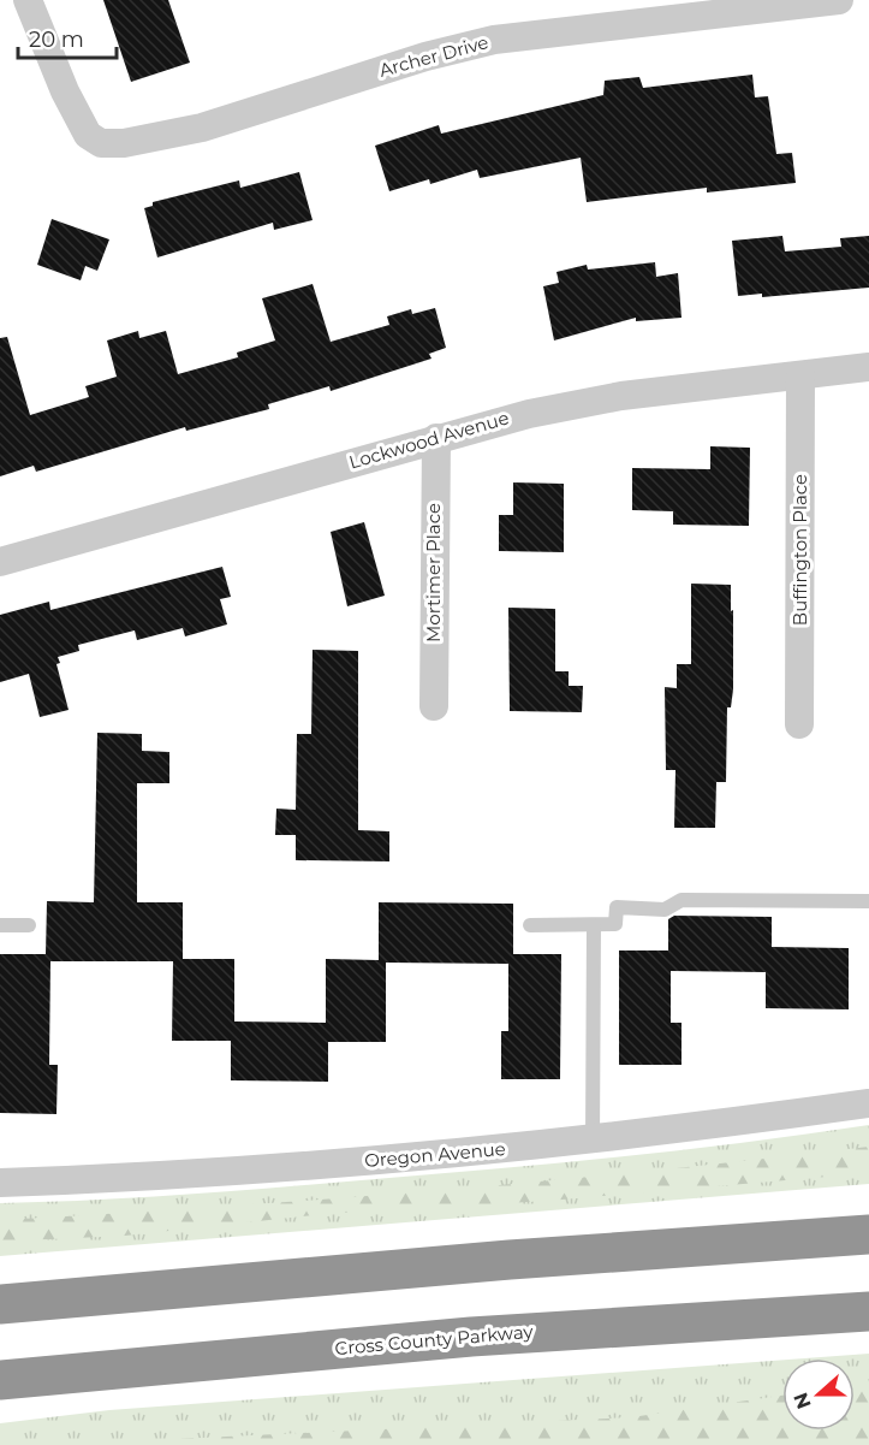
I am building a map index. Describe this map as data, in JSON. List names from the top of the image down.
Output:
{
  "streets": {
    "highway": ["Cross County Parkway"],
    "street": [
      "Archer Drive",
      "Lockwood Avenue",
      "Buffington Place",
      "Mortimer Place",
      "Oregon Avenue"
    ]
  },
  "crossings": [
    ["Lockwood Avenue", "Buffington Place"],
    ["Lockwood Avenue", "Mortimer Place"]
  ],
  "scale_bar": "20 m",
  "north": "left"
}
